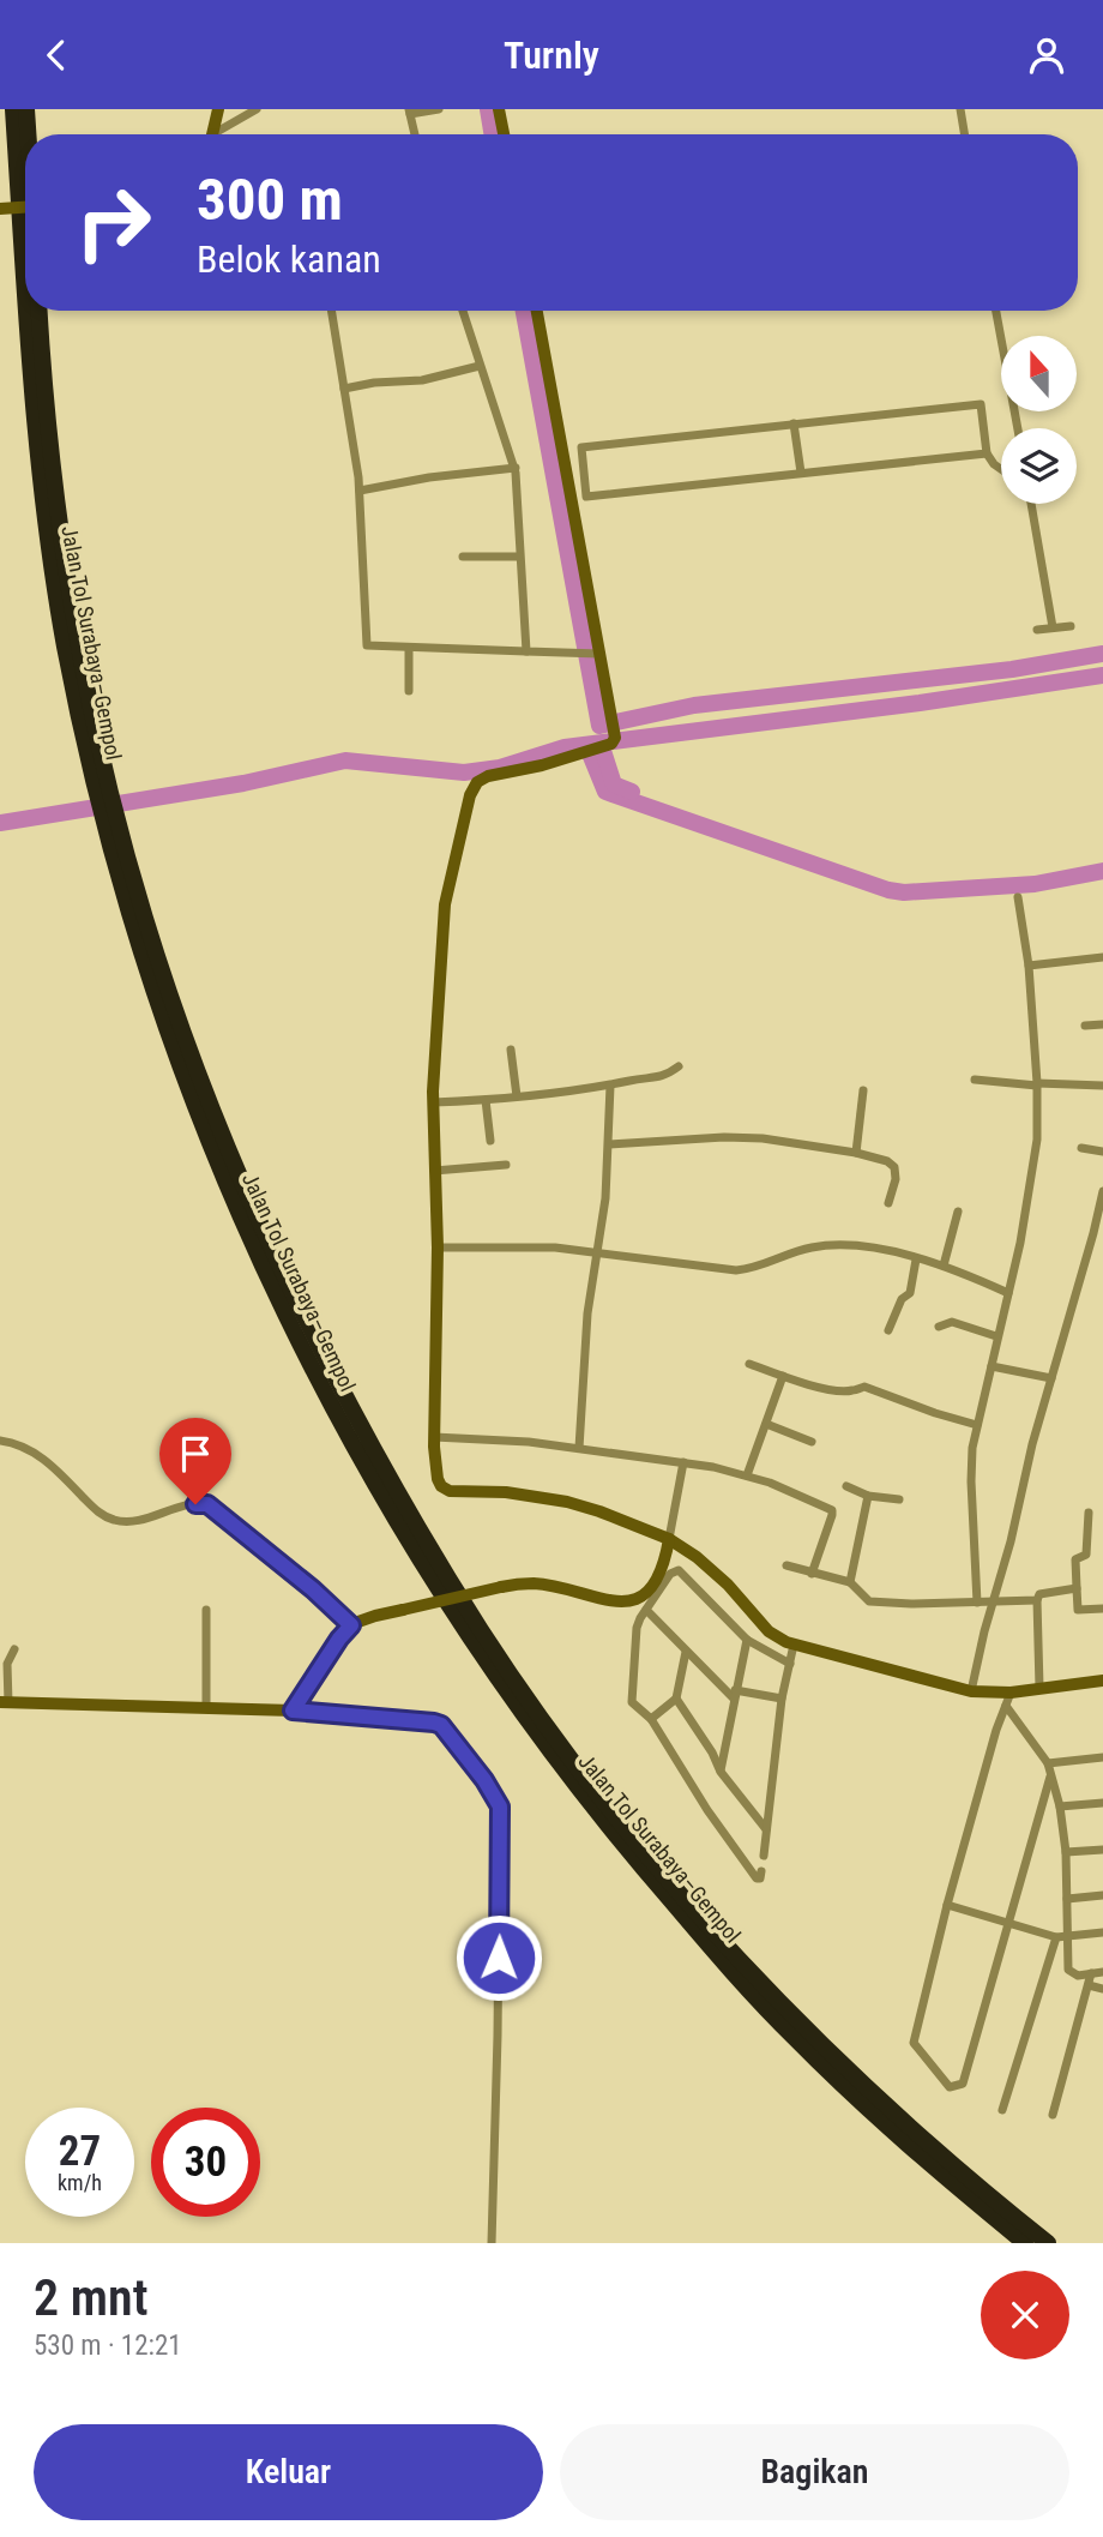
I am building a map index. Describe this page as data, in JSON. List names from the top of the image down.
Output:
{
  "streets": {
    "highway": ["Jalan Tol Surabaya–Gempol"]
  },
  "north": "top",
  "page": {
    "header": "Turnly",
    "turn": ["300 m", "Belok kanan"],
    "speed": "27 km/h",
    "limit": "30",
    "heading": ["2 mnt", "530 m · 12:21"],
    "buttons": ["Keluar", "Bagikan"]
  }
}
